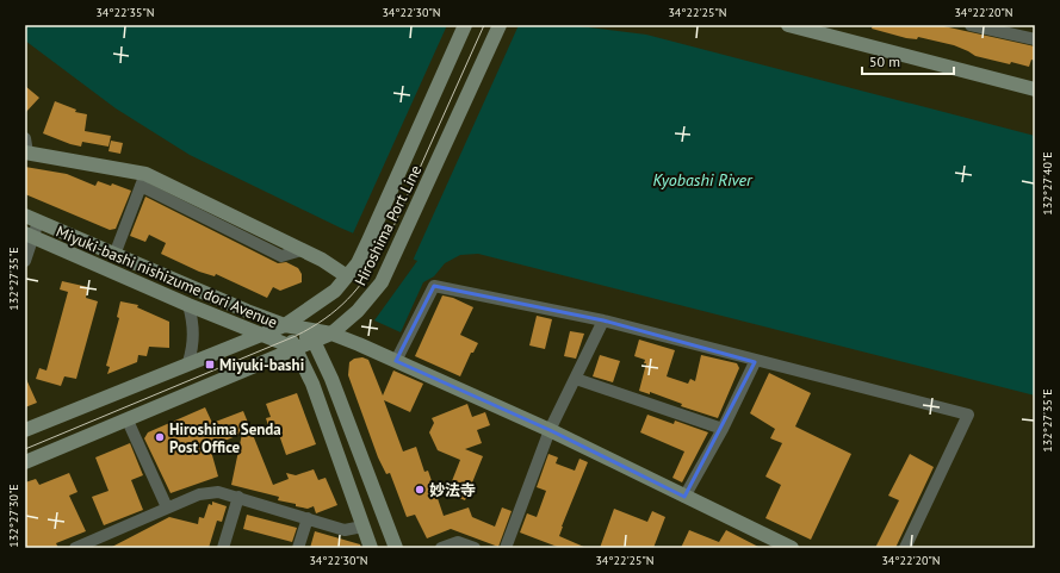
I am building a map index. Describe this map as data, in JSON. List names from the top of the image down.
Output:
{
  "streets": {
    "street": ["Hiroshima Port Line", "Miyuki-bashi nishizume dori Avenue"]
  },
  "crossings": [
    ["Hiroshima Port Line", "Miyuki-bashi nishizume dori Avenue"]
  ],
  "water": ["Kyobashi River"],
  "places": {
    "transit": ["Miyuki-bashi"],
    "other": ["Hiroshima Senda Post Office", "妙法寺"]
  },
  "scale_bar": "50 m",
  "coordinates": [
    "34°22'35\"N",
    "34°22'30\"N",
    "34°22'25\"N",
    "34°22'20\"N",
    "132°27'40\"E",
    "132°27'35\"E",
    "132°27'30\"E"
  ]
}
